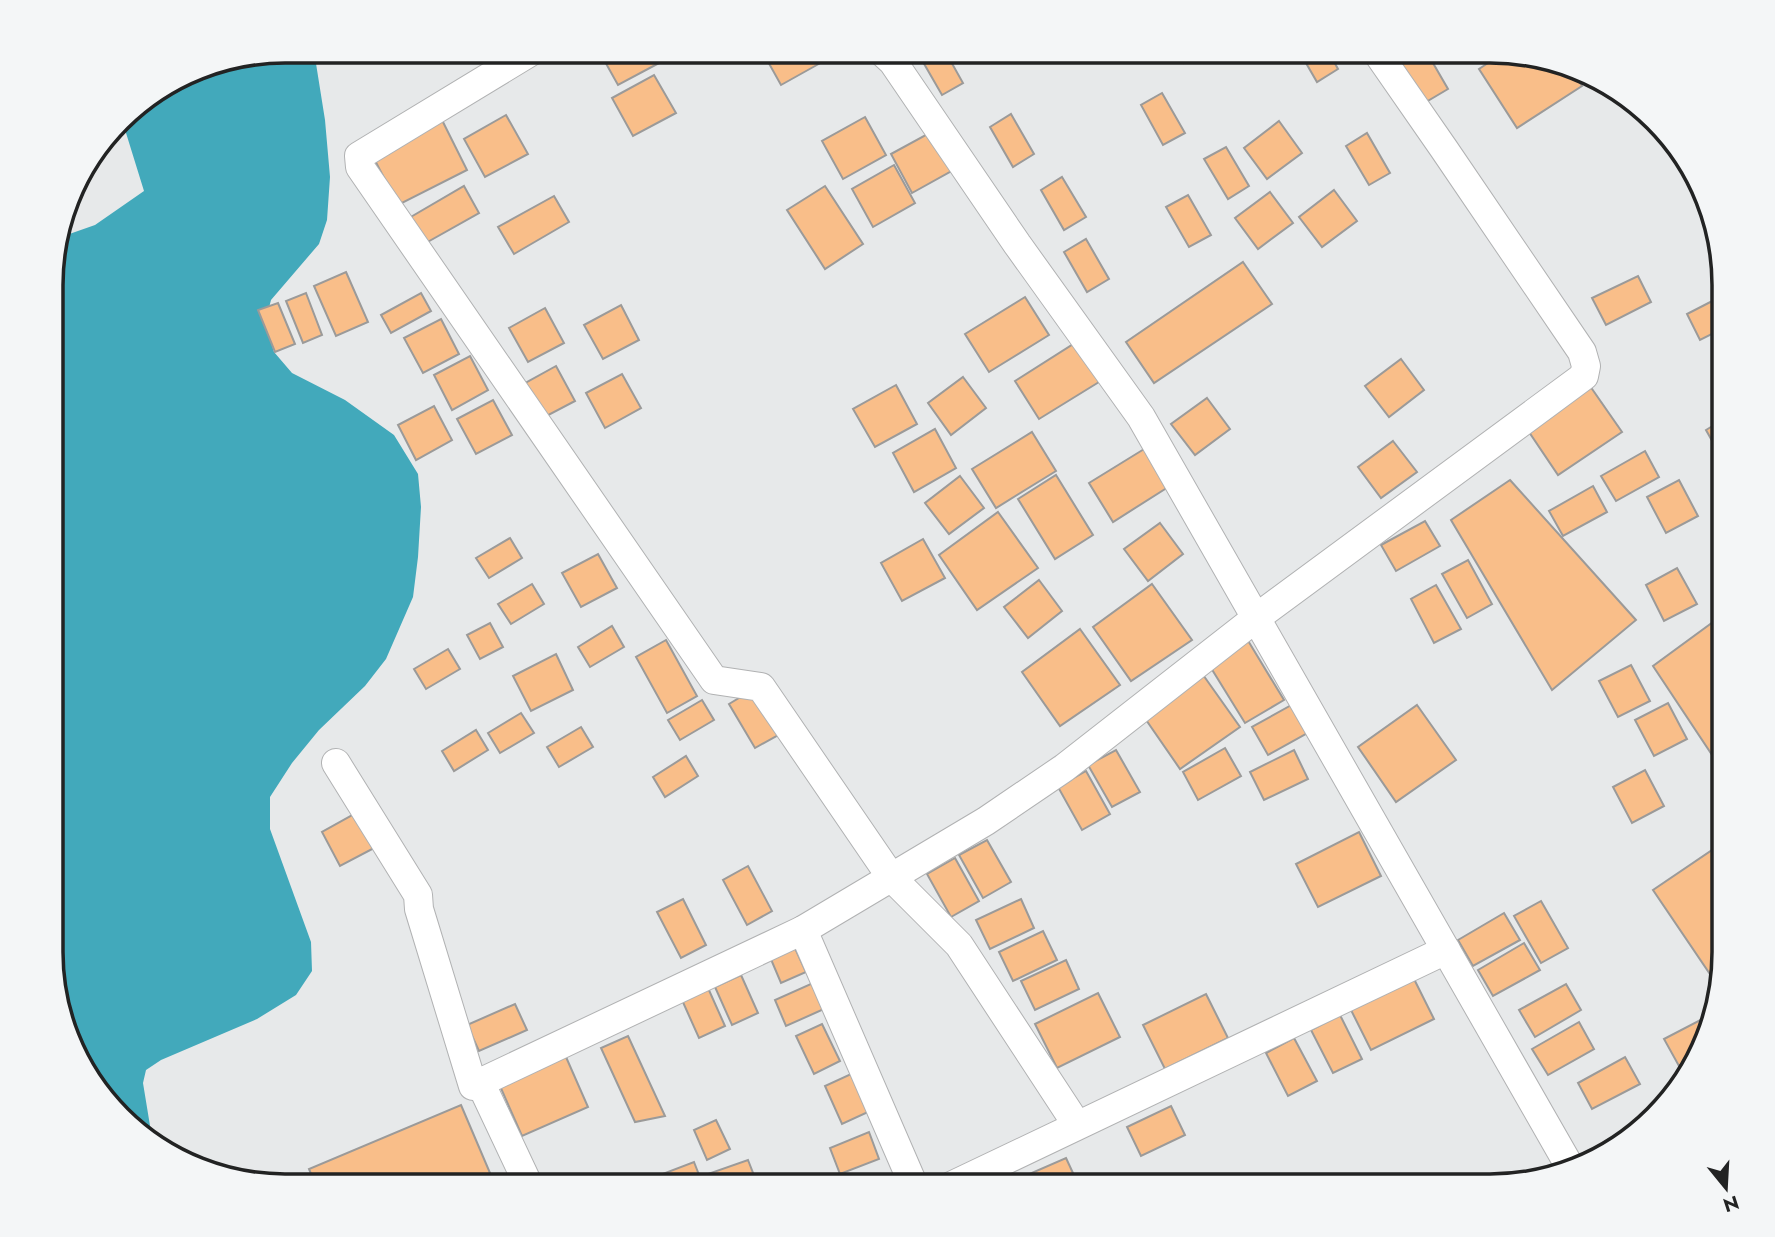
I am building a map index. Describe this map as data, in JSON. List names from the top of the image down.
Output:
{
  "north": "bottom"
}
